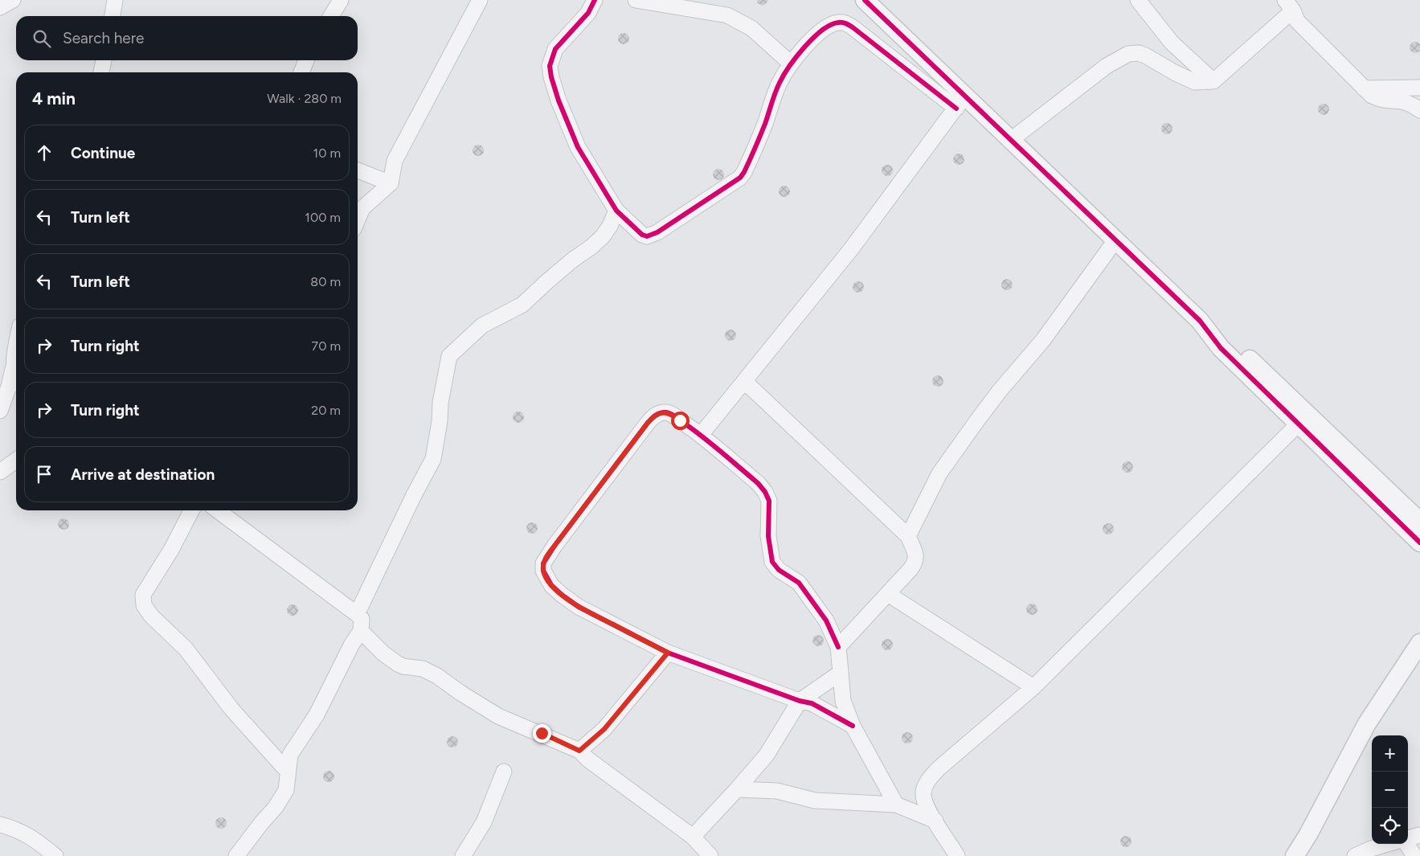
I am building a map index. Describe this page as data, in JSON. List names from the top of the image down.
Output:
{
  "page": {
    "search": "Search here",
    "heading": ["4 min", "Walk · 280 m"],
    "list": [
      ["Continue", "10 m"],
      ["Turn left", "100 m"],
      ["Turn left", "80 m"],
      ["Turn right", "70 m"],
      ["Turn right", "20 m"],
      "Arrive at destination"
    ],
    "map_buttons": ["+", "−"]
  }
}
